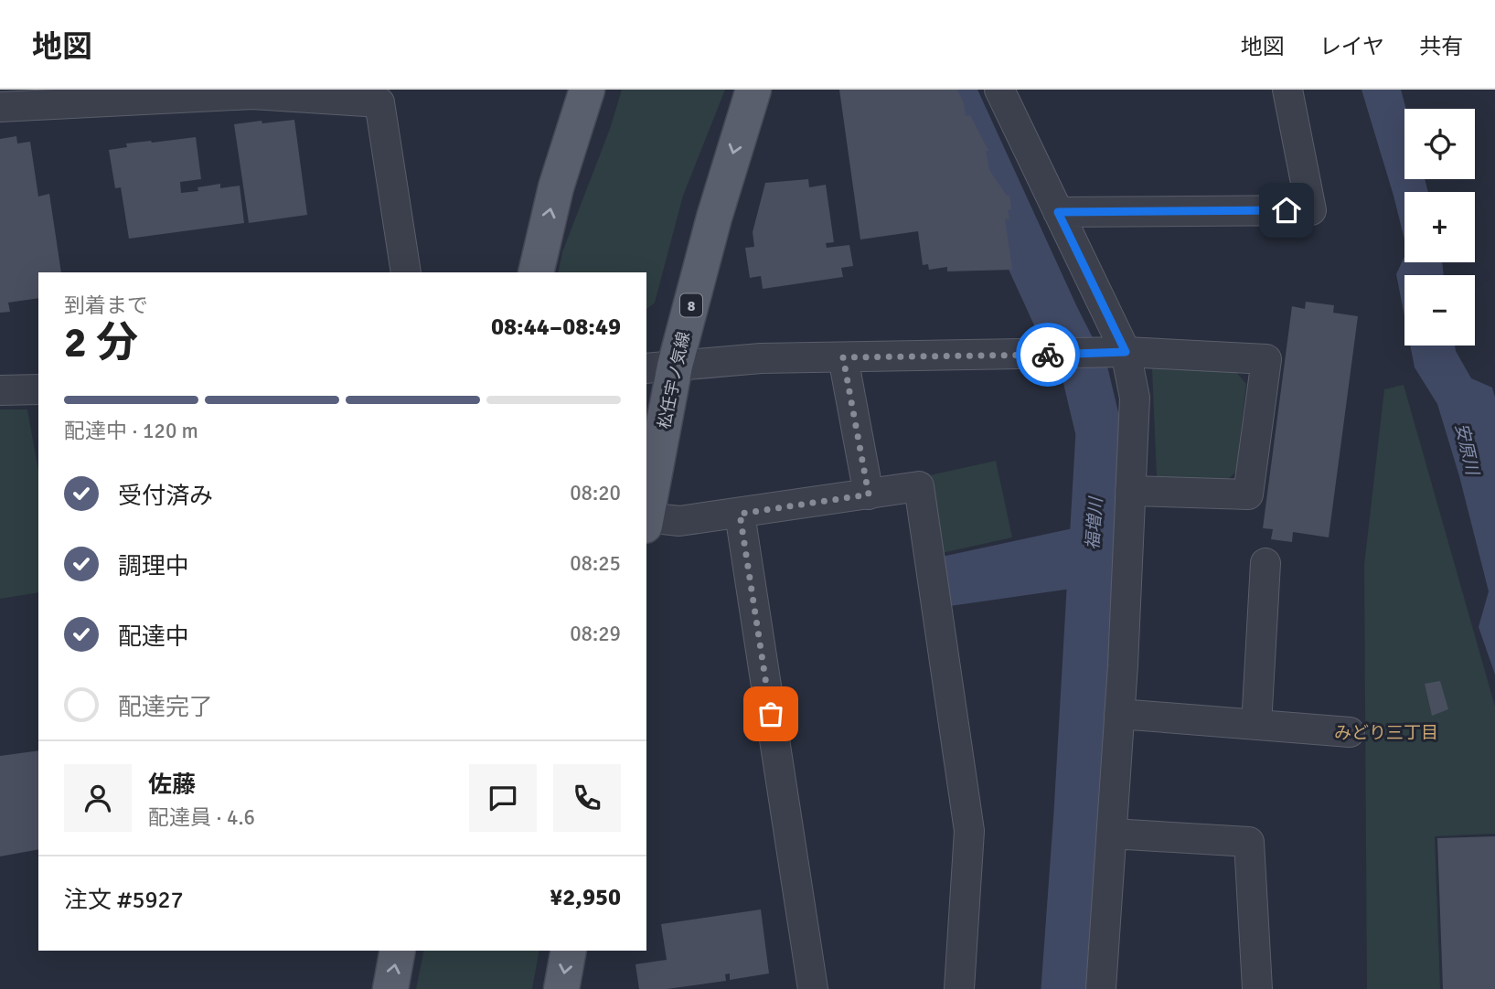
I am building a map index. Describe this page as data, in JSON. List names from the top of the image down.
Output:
{
  "streets": {
    "main road": ["8", "松任宇ノ気線"]
  },
  "districts": ["みどり三丁目"],
  "water": ["安原川", "福増川"],
  "page": {
    "header": "地図",
    "nav": ["地図", "レイヤ", "共有"],
    "map_buttons": ["+", "−"],
    "heading": ["2 分", "到着まで", "08:44–08:49"],
    "panel": [
      "佐藤",
      "配達員 · 4.6",
      "注文 #5927",
      "¥2,950"
    ],
    "bar": "配達中 · 120 m",
    "list": [
      ["受付済み", "08:20"],
      ["調理中", "08:25"],
      ["配達中", "08:29"],
      "配達完了"
    ]
  }
}
